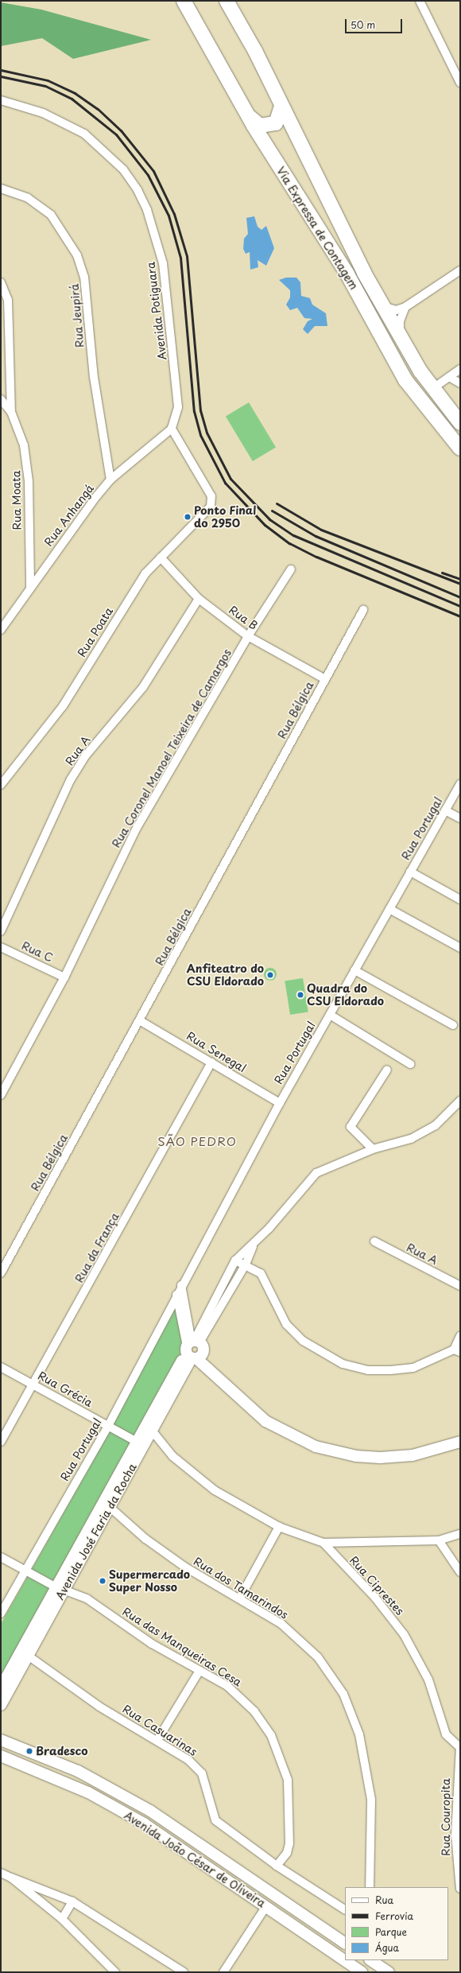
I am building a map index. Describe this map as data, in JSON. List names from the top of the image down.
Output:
{
  "streets": {
    "highway": ["Via Expressa de Contagem"],
    "street": [
      "Avenida Potiguara",
      "Rua Jeupirá",
      "Rua Moata",
      "Rua Anhangá",
      "Rua B",
      "Rua Poata",
      "Rua Bélgica",
      "Rua Coronel Manoel Teixeira de Camargos",
      "Rua A",
      "Rua Portugal",
      "Rua C",
      "Rua Senegal",
      "Rua da França",
      "Rua Grécia",
      "Avenida José Faria da Rocha",
      "Rua Ciprestes",
      "Rua dos Tamarindos",
      "Rua das Manqueiras Cesa",
      "Rua Casuarinas",
      "Rua Couropita",
      "Avenida João César de Oliveira"
    ]
  },
  "crossings": [
    ["Avenida Potiguara", "Rua Anhangá"],
    ["Avenida Potiguara", "Rua Poata"],
    ["Rua Jeupirá", "Rua Anhangá"],
    ["Rua Moata", "Rua Anhangá"],
    ["Rua Anhangá", "Rua Poata"],
    ["Rua B", "Rua Poata"],
    ["Rua B", "Rua Bélgica"],
    ["Rua B", "Rua Coronel Manoel Teixeira de Camargos"],
    ["Rua B", "Rua A"],
    ["Rua Bélgica", "Rua Senegal"],
    ["Rua Coronel Manoel Teixeira de Camargos", "Rua C"],
    ["Rua Portugal", "Rua Senegal"],
    ["Rua Portugal", "Rua Grécia"],
    ["Rua Portugal", "Rua das Manqueiras Cesa"],
    ["Rua Senegal", "Rua da França"],
    ["Rua da França", "Rua Grécia"],
    ["Rua Grécia", "Avenida José Faria da Rocha"],
    ["Avenida José Faria da Rocha", "Rua dos Tamarindos"],
    ["Avenida José Faria da Rocha", "Rua das Manqueiras Cesa"],
    ["Avenida José Faria da Rocha", "Rua Casuarinas"],
    ["Rua Ciprestes", "Rua Couropita"],
    ["Rua das Manqueiras Cesa", "Rua Casuarinas"]
  ],
  "districts": ["SÃO PEDRO"],
  "places": [
    "Ponto Final do 2950",
    "Anfiteatro do CSU Eldorado",
    "Quadra do CSU Eldorado",
    "Supermercado Super Nosso",
    "Bradesco"
  ],
  "legend": [
    "Rua",
    "Ferrovia",
    "Parque",
    "Água"
  ],
  "scale_bar": "50 m"
}
